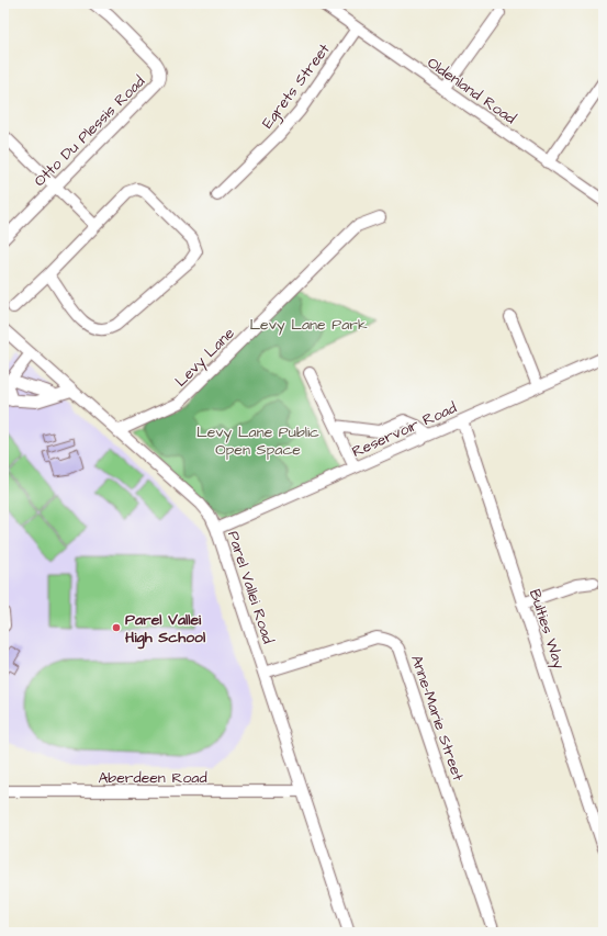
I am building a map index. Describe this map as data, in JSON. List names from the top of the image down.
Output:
{
  "streets": {
    "street": [
      "Egrets Street",
      "Oldenland Road",
      "Otto Du Plessis Road",
      "Levy Lane",
      "Reservoir Road",
      "Parel Vallei Road",
      "Bulties Way",
      "Anne-Marie Street",
      "Aberdeen Road"
    ]
  },
  "crossings": [
    ["Egrets Street", "Oldenland Road"],
    ["Levy Lane", "Parel Vallei Road"],
    ["Reservoir Road", "Parel Vallei Road"],
    ["Reservoir Road", "Bulties Way"],
    ["Parel Vallei Road", "Anne-Marie Street"],
    ["Parel Vallei Road", "Aberdeen Road"]
  ],
  "parks": ["Levy Lane Park", "Levy Lane Public Open Space"],
  "places": ["Parel Vallei High School"]
}
